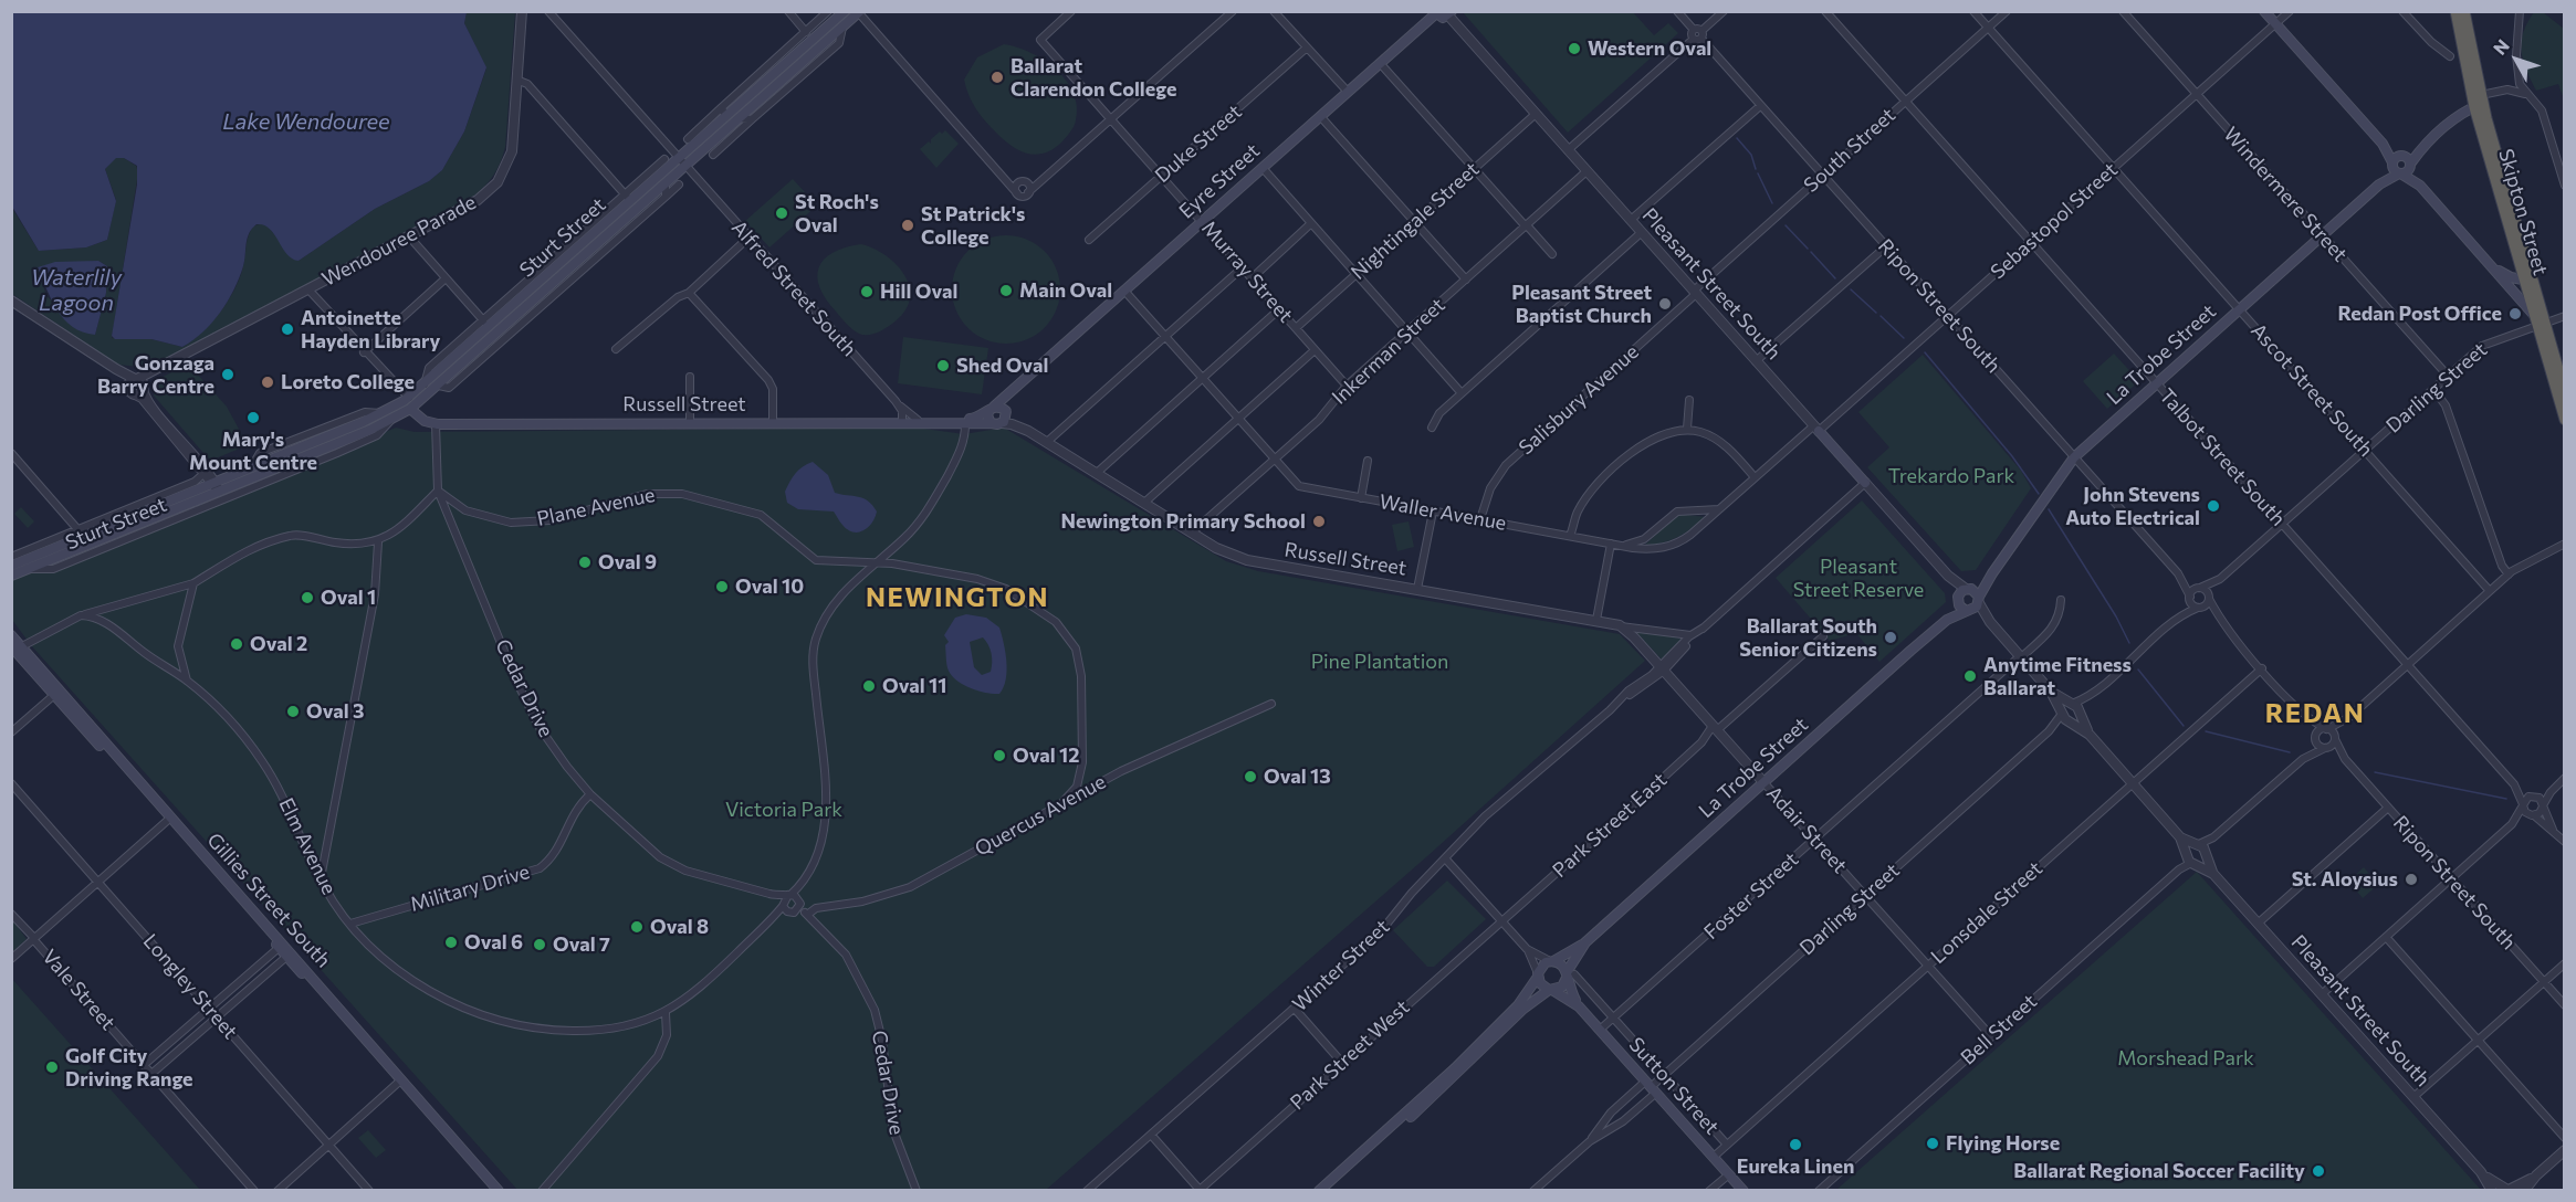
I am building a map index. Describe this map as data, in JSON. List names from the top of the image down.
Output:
{
  "streets": {
    "highway": ["Skipton Street"],
    "main road": [
      "Eyre Street",
      "Sturt Street",
      "Pleasant Street South",
      "La Trobe Street",
      "Russell Street",
      "Gillies Street South",
      "Sutton Street"
    ],
    "street": [
      "Duke Street",
      "South Street",
      "Windermere Street",
      "Nightingale Street",
      "Sebastopol Street",
      "Wendouree Parade",
      "Murray Street",
      "Alfred Street South",
      "Ripon Street South",
      "Inkerman Street",
      "Darling Street",
      "Ascot Street South",
      "Salisbury Avenue",
      "Talbot Street South",
      "Plane Avenue",
      "Waller Avenue",
      "Cedar Drive",
      "Quercus Avenue",
      "Park Street East",
      "Adair Street",
      "Elm Avenue",
      "Military Drive",
      "Foster Street",
      "Lonsdale Street",
      "Winter Street",
      "Longley Street",
      "Vale Street",
      "Bell Street",
      "Park Street West"
    ]
  },
  "crossings": [
    ["Duke Street", "Murray Street"],
    ["South Street", "Pleasant Street South"],
    ["South Street", "Ripon Street South"],
    ["South Street", "Ascot Street South"],
    ["South Street", "Salisbury Avenue"],
    ["South Street", "Talbot Street South"],
    ["Eyre Street", "Murray Street"],
    ["Eyre Street", "Russell Street"],
    ["Eyre Street", "Waller Avenue"],
    ["Windermere Street", "Sebastopol Street"],
    ["Windermere Street", "La Trobe Street"],
    ["Windermere Street", "Darling Street"],
    ["Skipton Street", "Darling Street"],
    ["Nightingale Street", "Murray Street"],
    ["Nightingale Street", "Pleasant Street South"],
    ["Sebastopol Street", "Pleasant Street South"],
    ["Sebastopol Street", "Ripon Street South"],
    ["Sebastopol Street", "Ascot Street South"],
    ["Sebastopol Street", "Talbot Street South"],
    ["Sebastopol Street", "Waller Avenue"],
    ["Sturt Street", "Alfred Street South"],
    ["Sturt Street", "Russell Street"],
    ["Murray Street", "Inkerman Street"],
    ["Pleasant Street South", "Inkerman Street"],
    ["Pleasant Street South", "La Trobe Street"],
    ["Pleasant Street South", "Darling Street"],
    ["Pleasant Street South", "Salisbury Avenue"],
    ["Pleasant Street South", "Waller Avenue"],
    ["Pleasant Street South", "Foster Street"],
    ["Pleasant Street South", "Lonsdale Street"],
    ["Pleasant Street South", "Winter Street"],
    ["Pleasant Street South", "Bell Street"],
    ["Alfred Street South", "Russell Street"],
    ["Ripon Street South", "La Trobe Street"],
    ["Ripon Street South", "Darling Street"],
    ["Ripon Street South", "Bell Street"],
    ["Inkerman Street", "Russell Street"],
    ["Inkerman Street", "Waller Avenue"],
    ["La Trobe Street", "Ascot Street South"],
    ["La Trobe Street", "Talbot Street South"],
    ["La Trobe Street", "Adair Street"],
    ["La Trobe Street", "Sutton Street"],
    ["Darling Street", "Ascot Street South"],
    ["Darling Street", "Talbot Street South"],
    ["Darling Street", "Adair Street"],
    ["Darling Street", "Sutton Street"],
    ["Salisbury Avenue", "Waller Avenue"],
    ["Russell Street", "Adair Street"],
    ["Russell Street", "Winter Street"],
    ["Plane Avenue", "Cedar Drive"],
    ["Plane Avenue", "Quercus Avenue"],
    ["Cedar Drive", "Quercus Avenue"],
    ["Cedar Drive", "Elm Avenue"],
    ["Cedar Drive", "Military Drive"],
    ["Park Street East", "Adair Street"],
    ["Park Street East", "Park Street West"],
    ["Adair Street", "Foster Street"],
    ["Adair Street", "Lonsdale Street"],
    ["Adair Street", "Winter Street"],
    ["Adair Street", "Bell Street"],
    ["Elm Avenue", "Military Drive"],
    ["Foster Street", "Sutton Street"],
    ["Lonsdale Street", "Sutton Street"]
  ],
  "districts": ["NEWINGTON", "REDAN"],
  "water": ["Lake Wendouree", "Waterlily Lagoon"],
  "parks": [
    "Trekardo Park",
    "Pleasant Street Reserve",
    "Pine Plantation",
    "Victoria Park",
    "Morshead Park"
  ],
  "places": [
    "Western Oval",
    "Ballarat Clarendon College",
    "St Roch's Oval",
    "St Patrick's College",
    "Main Oval",
    "Hill Oval",
    "Pleasant Street Baptist Church",
    "Redan Post Office",
    "Antoinette Hayden Library",
    "Shed Oval",
    "Gonzaga Barry Centre",
    "Loreto College",
    "Mary's Mount Centre",
    "John Stevens Auto Electrical",
    "Newington Primary School",
    "Oval 9",
    "Oval 10",
    "Oval 1",
    "Ballarat South Senior Citizens",
    "Oval 2",
    "Anytime Fitness Ballarat",
    "Oval 11",
    "Oval 3",
    "Oval 12",
    "Oval 13",
    "St. Aloysius",
    "Oval 8",
    "Oval 6",
    "Oval 7",
    "Golf City Driving Range",
    "Flying Horse",
    "Eureka Linen",
    "Ballarat Regional Soccer Facility"
  ],
  "north": "top left"
}
